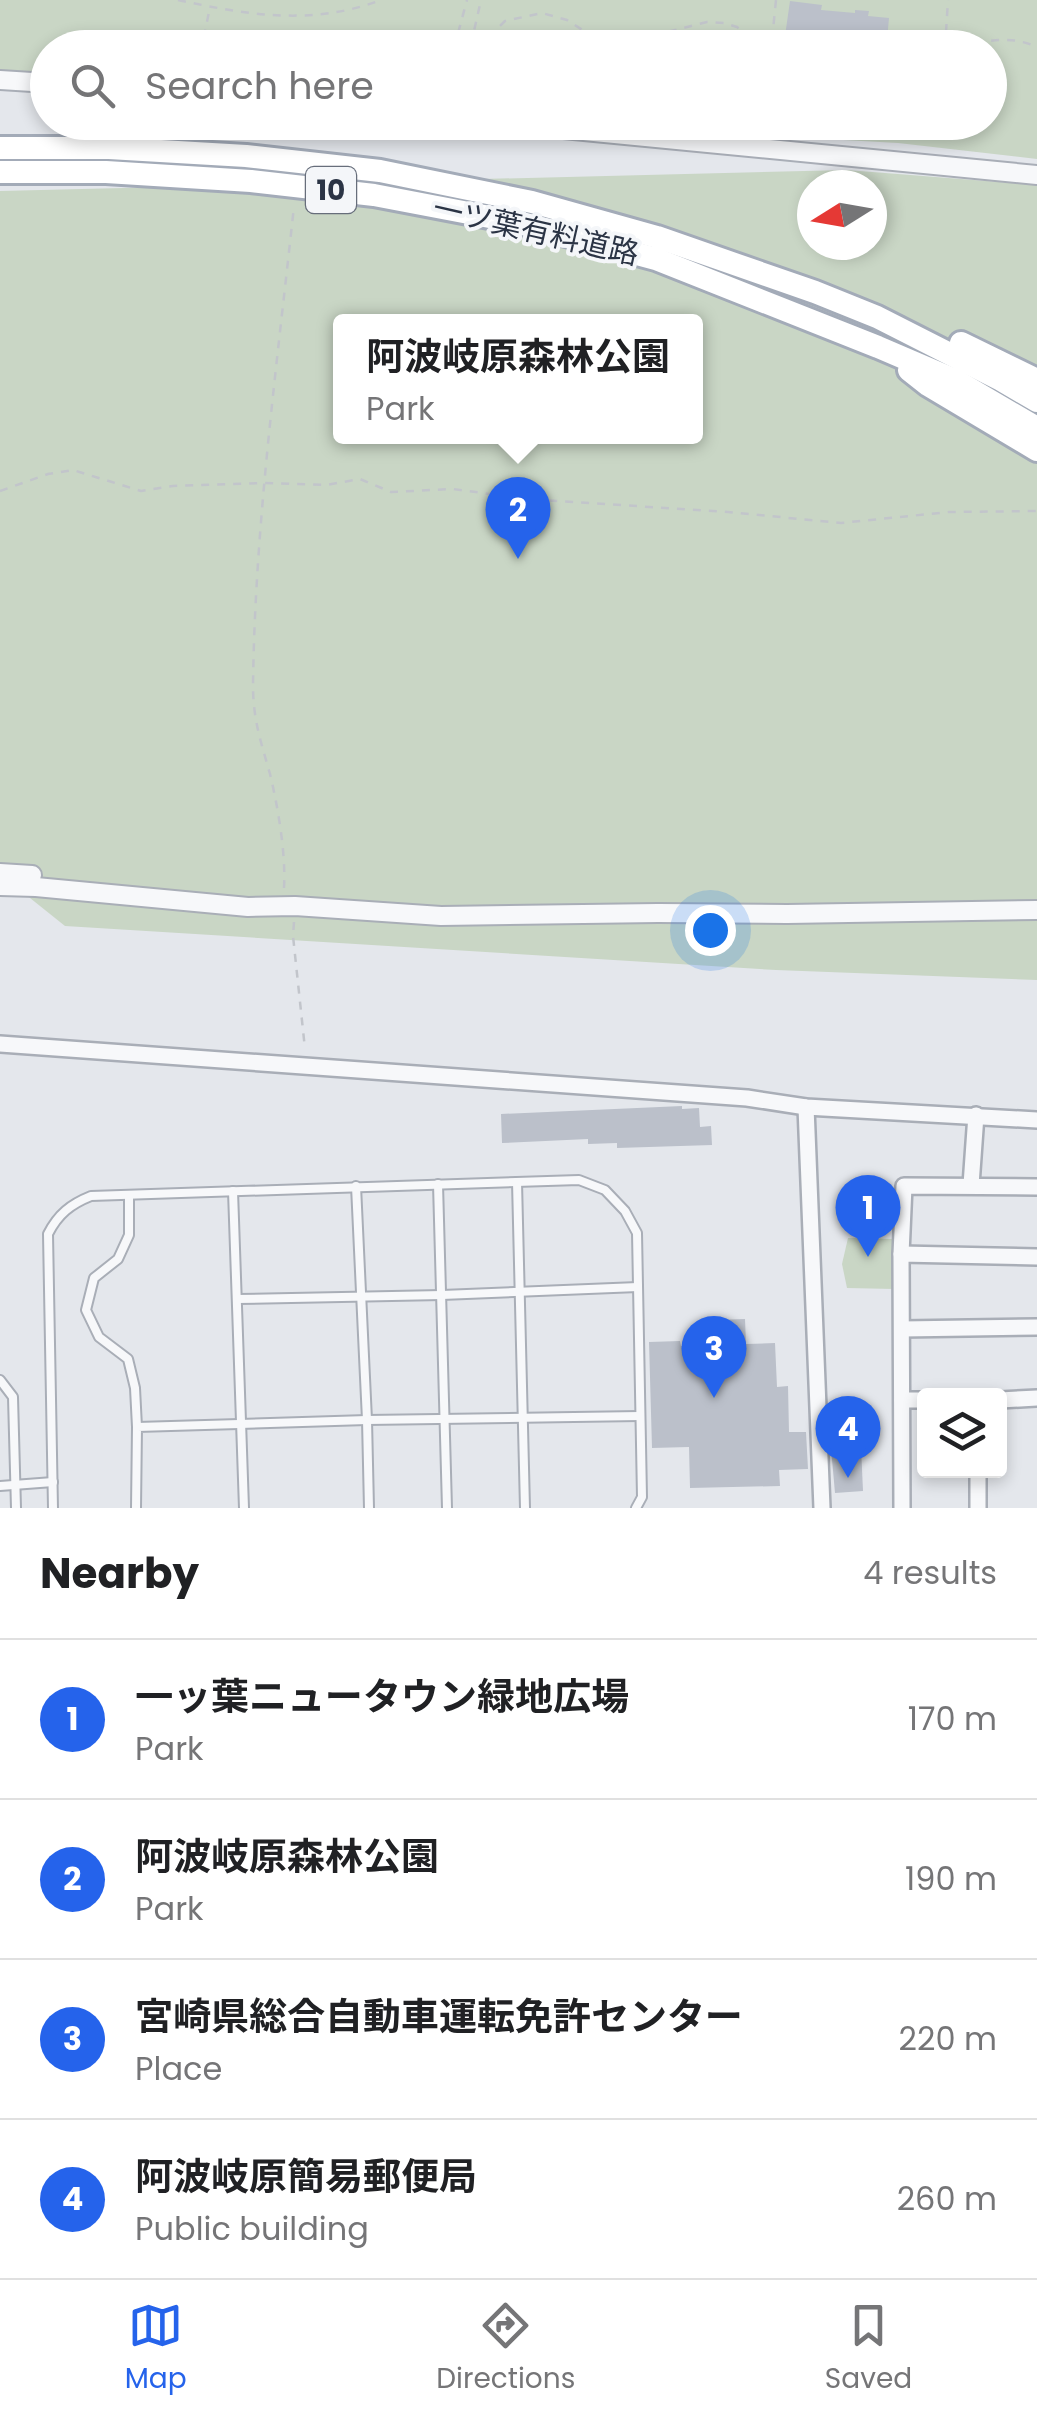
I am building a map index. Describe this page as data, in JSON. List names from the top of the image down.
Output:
{
  "streets": {
    "main road": ["10", "一ツ葉有料道路"]
  },
  "north": "left",
  "page": {
    "search": "Search here",
    "popup": ["阿波岐原森林公園", "Park"],
    "pins": [
      "2",
      "1",
      "3",
      "4"
    ],
    "heading": ["Nearby", "4 results"],
    "list": [
      {
        "mark": "1",
        "name": "一ッ葉ニュータウン緑地広場",
        "note": "Park",
        "value": "170 m"
      },
      {
        "mark": "2",
        "name": "阿波岐原森林公園",
        "note": "Park",
        "value": "190 m"
      },
      {
        "mark": "3",
        "name": "宮崎県総合自動車運転免許センター",
        "note": "Place",
        "value": "220 m"
      },
      {
        "mark": "4",
        "name": "阿波岐原簡易郵便局",
        "note": "Public building",
        "value": "260 m"
      }
    ],
    "nav": ["Map", "Directions", "Saved"]
  }
}
